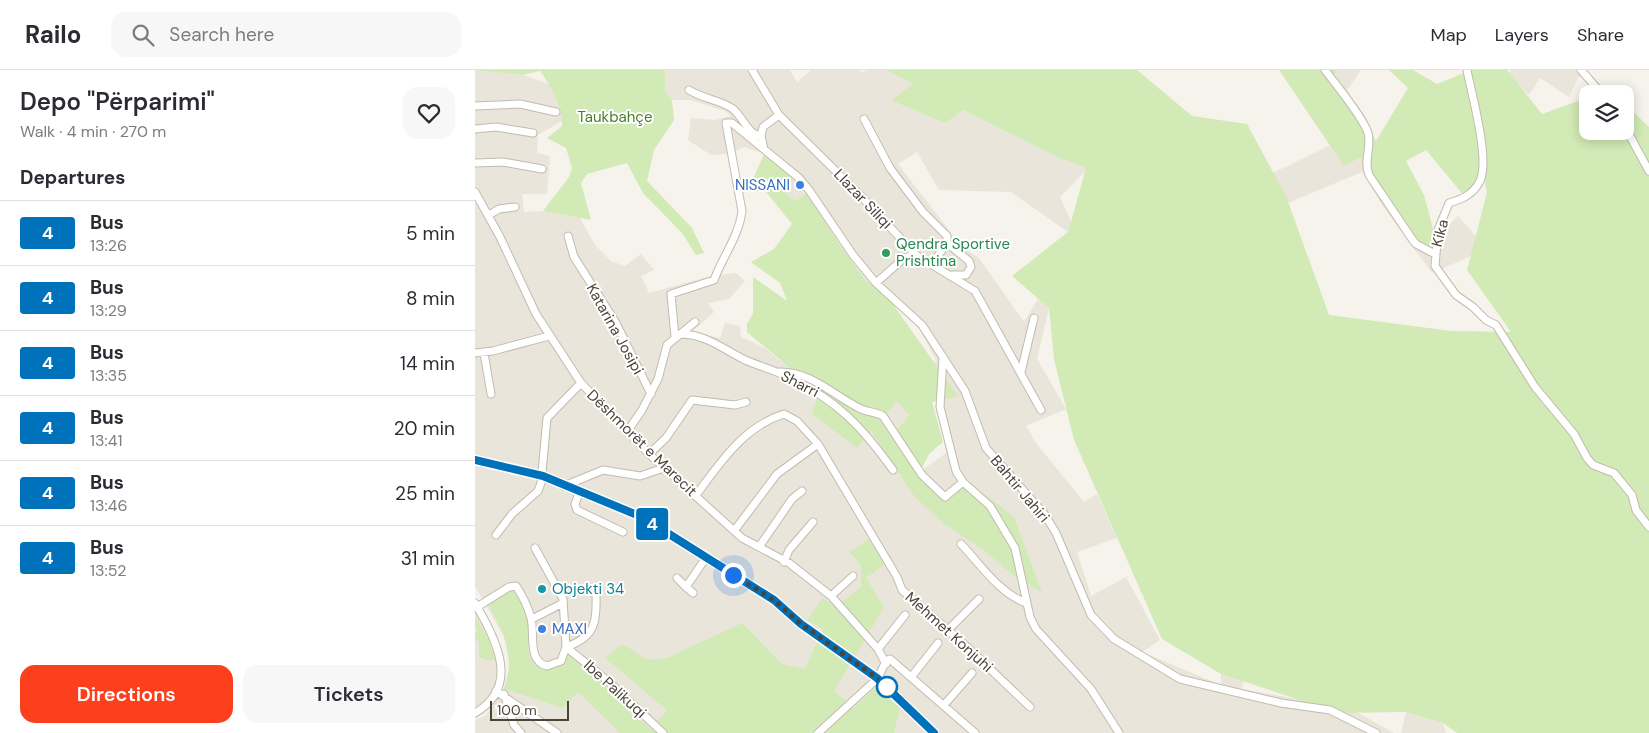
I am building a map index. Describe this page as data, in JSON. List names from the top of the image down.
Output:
{
  "streets": {
    "street": [
      "Llazar Siliqi",
      "Kika",
      "Katarina Josipi",
      "Sharri",
      "Dëshmorët e Marecit",
      "Bahtir Jahiri",
      "Mehmet Konjuhi",
      "Ibe Palikuqi"
    ]
  },
  "crossings": [
    ["Sharri", "Bahtir Jahiri"],
    ["Dëshmorët e Marecit", "Mehmet Konjuhi"]
  ],
  "parks": ["Taukbahçe"],
  "places": [
    "NISSANI",
    "Qendra Sportive Prishtina",
    "Objekti 34",
    "MAXI"
  ],
  "lines": ["bus line 4"],
  "scale_bar": "100 m",
  "page": {
    "header": "Railo",
    "search": "Search here",
    "nav": ["Map", "Layers", "Share"],
    "heading": [
      ["Depo \"Përparimi\"", "Walk · 4 min · 270 m"],
      "Departures"
    ],
    "on_map": "4",
    "list": [
      {
        "mark": "4",
        "name": "Bus",
        "note": "13:26",
        "value": "5 min"
      },
      {
        "mark": "4",
        "name": "Bus",
        "note": "13:29",
        "value": "8 min"
      },
      {
        "mark": "4",
        "name": "Bus",
        "note": "13:35",
        "value": "14 min"
      },
      {
        "mark": "4",
        "name": "Bus",
        "note": "13:41",
        "value": "20 min"
      },
      {
        "mark": "4",
        "name": "Bus",
        "note": "13:46",
        "value": "25 min"
      },
      {
        "mark": "4",
        "name": "Bus",
        "note": "13:52",
        "value": "31 min"
      }
    ],
    "buttons": ["Directions", "Tickets"],
    "scale": "100 m"
  }
}
